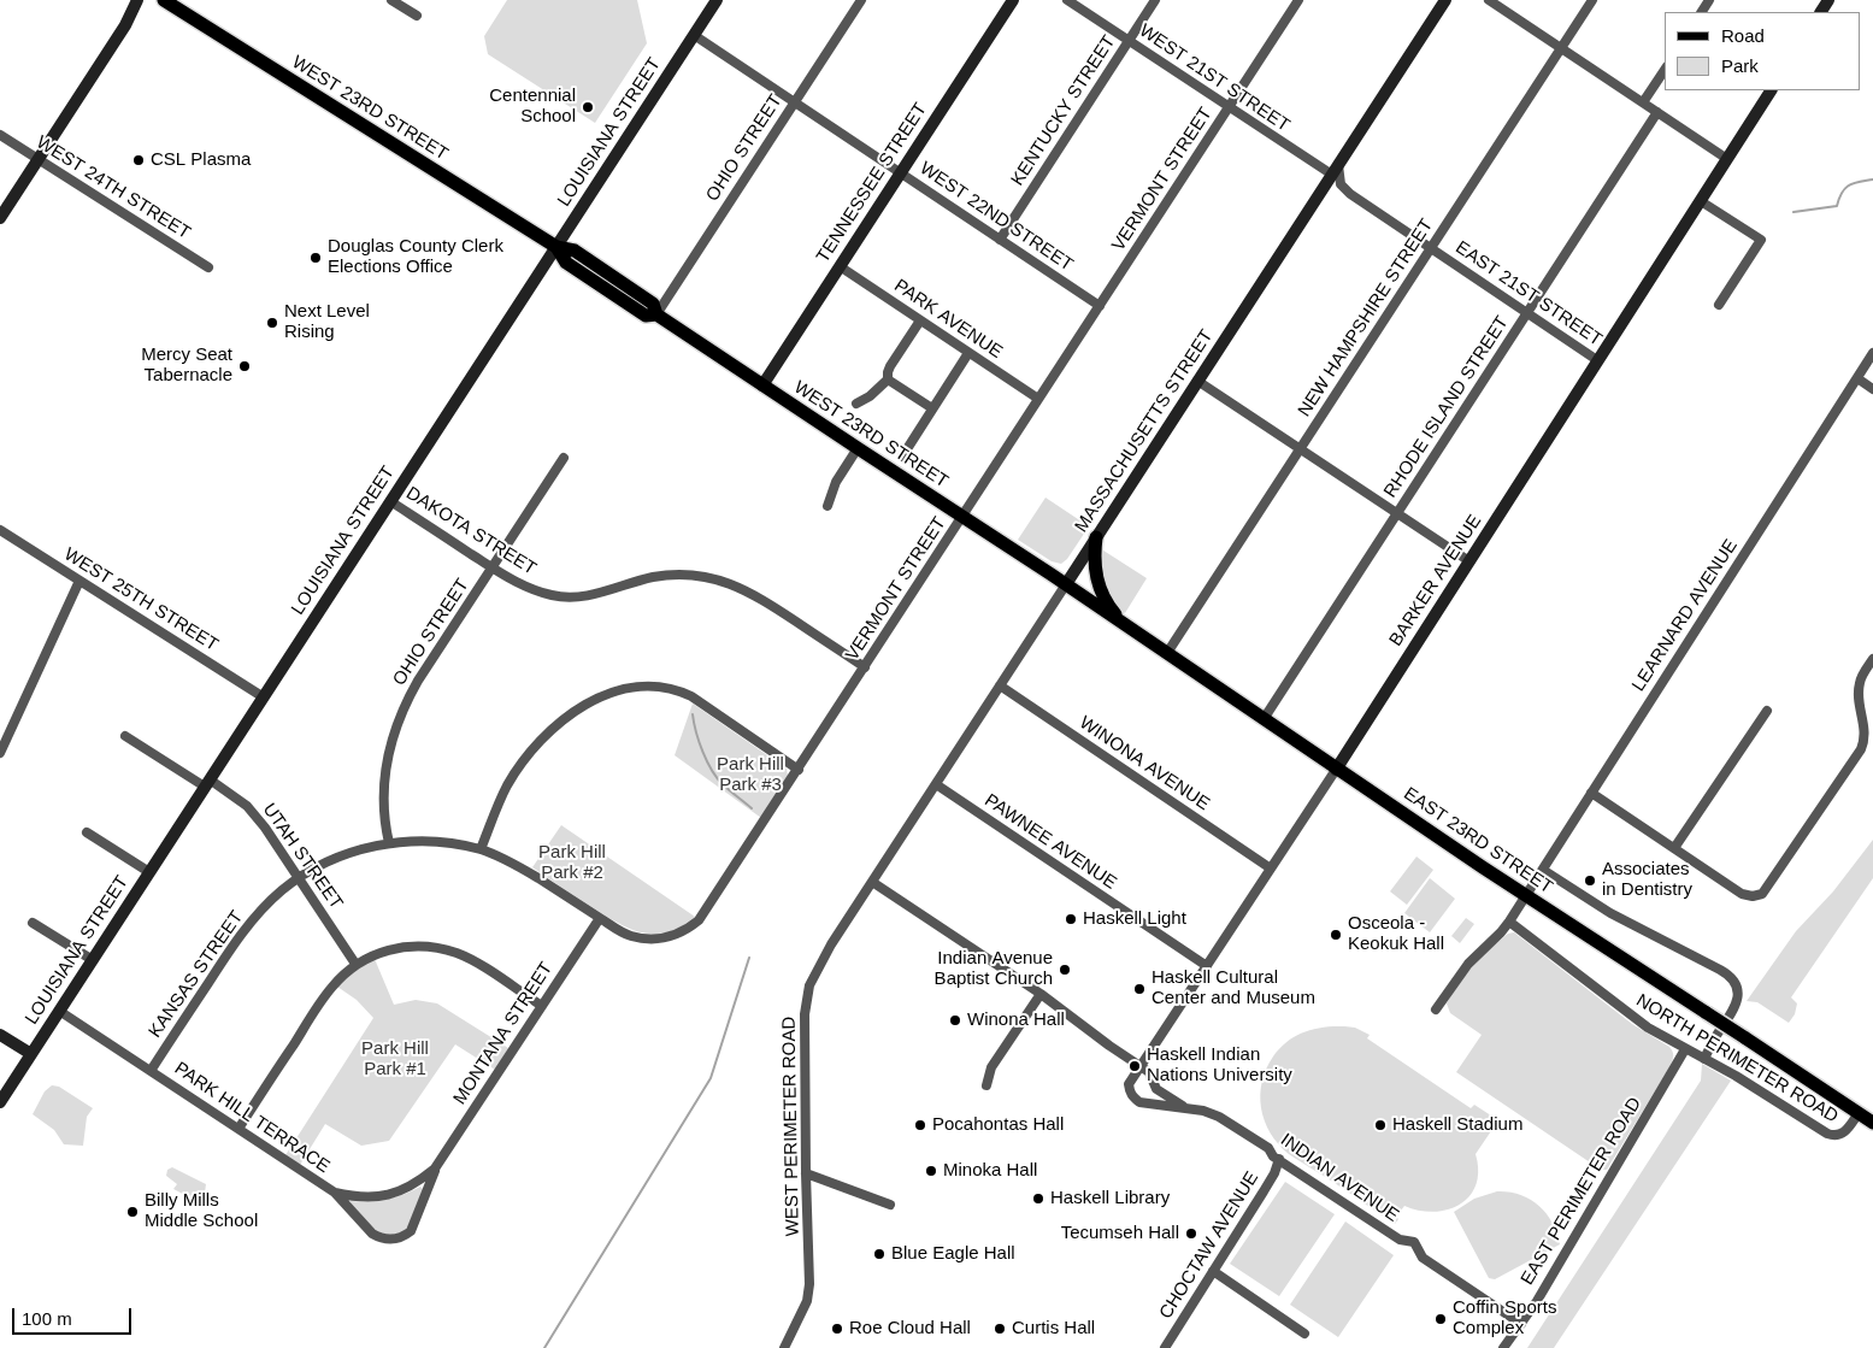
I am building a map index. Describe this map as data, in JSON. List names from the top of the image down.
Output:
{
  "streets": {
    "main road": [
      "WEST 23RD STREET",
      "LOUISIANA STREET",
      "TENNESSEE STREET",
      "MASSACHUSETTS STREET",
      "BARKER AVENUE",
      "EAST 23RD STREET"
    ],
    "street": [
      "WEST 21ST STREET",
      "KENTUCKY STREET",
      "OHIO STREET",
      "VERMONT STREET",
      "WEST 24TH STREET",
      "WEST 22ND STREET",
      "EAST 21ST STREET",
      "NEW HAMPSHIRE STREET",
      "PARK AVENUE",
      "RHODE ISLAND STREET",
      "DAKOTA STREET",
      "WEST 25TH STREET",
      "LEARNARD AVENUE",
      "WINONA AVENUE",
      "PAWNEE AVENUE",
      "UTAH STREET",
      "KANSAS STREET",
      "MONTANA STREET",
      "NORTH PERIMETER ROAD",
      "PARK HILL TERRACE",
      "WEST PERIMETER ROAD",
      "INDIAN AVENUE",
      "EAST PERIMETER ROAD",
      "CHOCTAW AVENUE"
    ]
  },
  "crossings": [
    ["WEST 21ST STREET", "KENTUCKY STREET"],
    ["WEST 21ST STREET", "VERMONT STREET"],
    ["WEST 21ST STREET", "EAST 21ST STREET"],
    ["WEST 21ST STREET", "MASSACHUSETTS STREET"],
    ["WEST 23RD STREET", "LOUISIANA STREET"],
    ["WEST 23RD STREET", "OHIO STREET"],
    ["WEST 23RD STREET", "VERMONT STREET"],
    ["WEST 23RD STREET", "TENNESSEE STREET"],
    ["WEST 23RD STREET", "MASSACHUSETTS STREET"],
    ["WEST 23RD STREET", "EAST 23RD STREET"],
    ["KENTUCKY STREET", "WEST 22ND STREET"],
    ["LOUISIANA STREET", "WEST 22ND STREET"],
    ["LOUISIANA STREET", "DAKOTA STREET"],
    ["LOUISIANA STREET", "WEST 25TH STREET"],
    ["LOUISIANA STREET", "UTAH STREET"],
    ["LOUISIANA STREET", "PARK HILL TERRACE"],
    ["OHIO STREET", "WEST 22ND STREET"],
    ["OHIO STREET", "DAKOTA STREET"],
    ["OHIO STREET", "KANSAS STREET"],
    ["VERMONT STREET", "WEST 22ND STREET"],
    ["VERMONT STREET", "PARK AVENUE"],
    ["VERMONT STREET", "DAKOTA STREET"],
    ["VERMONT STREET", "KANSAS STREET"],
    ["VERMONT STREET", "MONTANA STREET"],
    ["TENNESSEE STREET", "WEST 22ND STREET"],
    ["TENNESSEE STREET", "PARK AVENUE"],
    ["EAST 21ST STREET", "NEW HAMPSHIRE STREET"],
    ["EAST 21ST STREET", "RHODE ISLAND STREET"],
    ["EAST 21ST STREET", "MASSACHUSETTS STREET"],
    ["EAST 21ST STREET", "BARKER AVENUE"],
    ["NEW HAMPSHIRE STREET", "EAST 23RD STREET"],
    ["RHODE ISLAND STREET", "EAST 23RD STREET"],
    ["MASSACHUSETTS STREET", "WINONA AVENUE"],
    ["MASSACHUSETTS STREET", "EAST 23RD STREET"],
    ["MASSACHUSETTS STREET", "PAWNEE AVENUE"],
    ["MASSACHUSETTS STREET", "WEST PERIMETER ROAD"],
    ["MASSACHUSETTS STREET", "INDIAN AVENUE"],
    ["BARKER AVENUE", "WINONA AVENUE"],
    ["BARKER AVENUE", "EAST 23RD STREET"],
    ["BARKER AVENUE", "PAWNEE AVENUE"],
    ["BARKER AVENUE", "INDIAN AVENUE"],
    ["LEARNARD AVENUE", "EAST 23RD STREET"],
    ["LEARNARD AVENUE", "NORTH PERIMETER ROAD"],
    ["EAST 23RD STREET", "NORTH PERIMETER ROAD"],
    ["UTAH STREET", "KANSAS STREET"],
    ["KANSAS STREET", "MONTANA STREET"],
    ["KANSAS STREET", "PARK HILL TERRACE"],
    ["MONTANA STREET", "PARK HILL TERRACE"],
    ["NORTH PERIMETER ROAD", "EAST PERIMETER ROAD"],
    ["WEST PERIMETER ROAD", "INDIAN AVENUE"],
    ["INDIAN AVENUE", "EAST PERIMETER ROAD"],
    ["INDIAN AVENUE", "CHOCTAW AVENUE"]
  ],
  "parks": ["Park Hill Park #3", "Park Hill Park #2", "Park Hill Park #1"],
  "places": [
    "Centennial School",
    "CSL Plasma",
    "Douglas County Clerk Elections Office",
    "Next Level Rising",
    "Mercy Seat Tabernacle",
    "Associates in Dentistry",
    "Haskell Light",
    "Osceola - Keokuk Hall",
    "Indian Avenue Baptist Church",
    "Haskell Cultural Center and Museum",
    "Winona Hall",
    "Haskell Indian Nations University",
    "Pocahontas Hall",
    "Haskell Stadium",
    "Minoka Hall",
    "Haskell Library",
    "Billy Mills Middle School",
    "Tecumseh Hall",
    "Blue Eagle Hall",
    "Coffin Sports Complex",
    "Roe Cloud Hall",
    "Curtis Hall"
  ],
  "legend": ["Road", "Park"],
  "scale_bar": "100 m"
}
